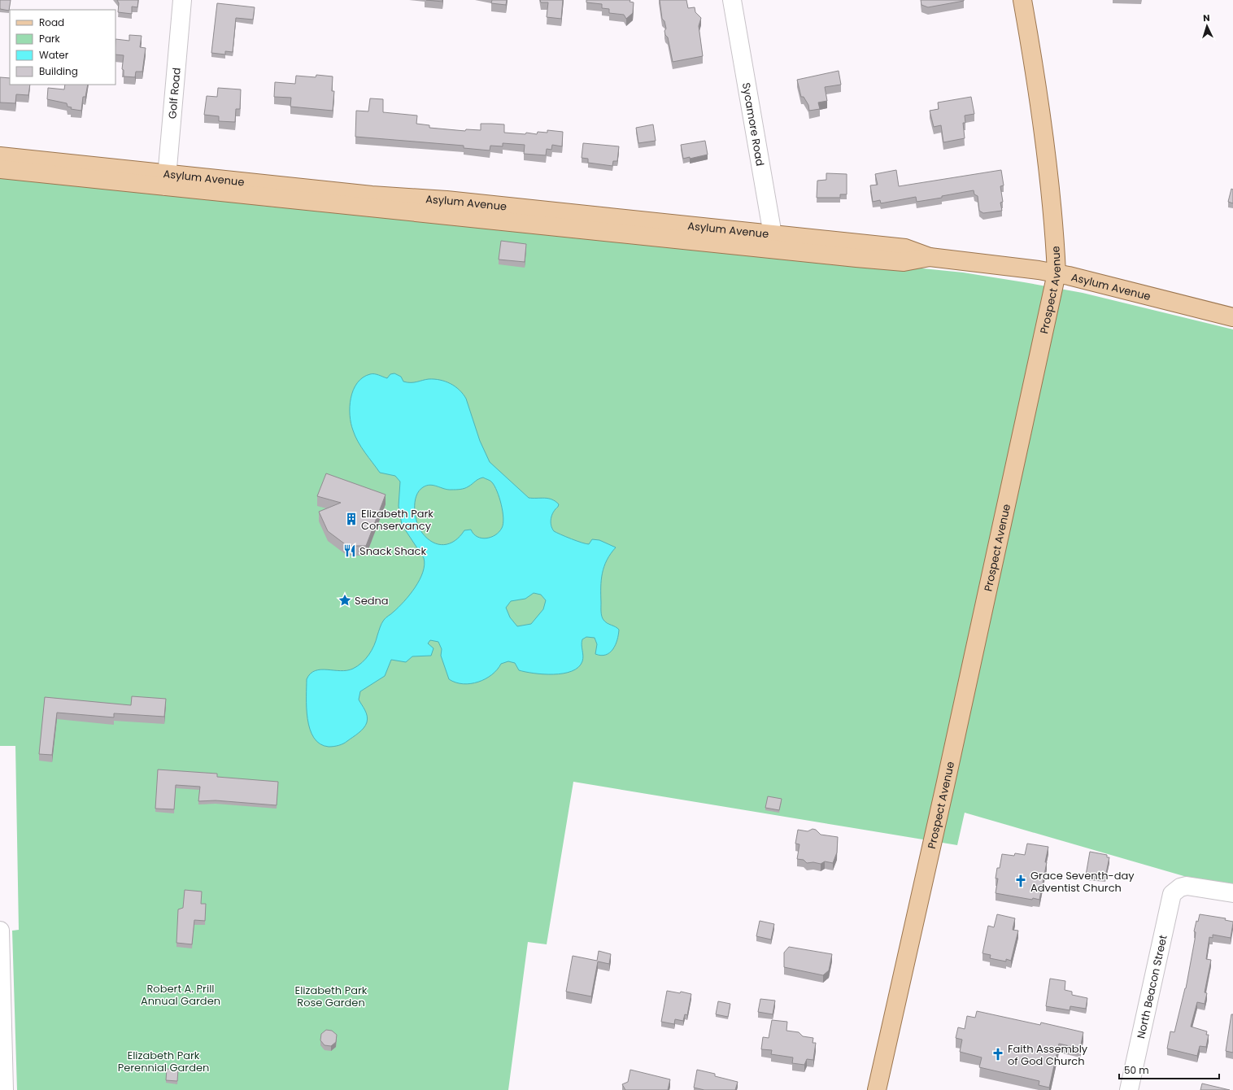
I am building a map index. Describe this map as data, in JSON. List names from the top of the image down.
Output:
{
  "streets": {
    "main road": ["Asylum Avenue", "Prospect Avenue"],
    "street": ["Golf Road", "Sycamore Road", "North Beacon Street"]
  },
  "crossings": [
    ["Golf Road", "Asylum Avenue"],
    ["Sycamore Road", "Asylum Avenue"],
    ["Asylum Avenue", "Prospect Avenue"]
  ],
  "parks": ["Robert A. Prill Annual Garden", "Elizabeth Park Rose Garden", "Elizabeth Park Perennial Garden"],
  "places": {
    "building": ["Elizabeth Park Conservancy"],
    "restaurant": ["Snack Shack"],
    "place": ["Sedna"],
    "church": ["Grace Seventh-day Adventist Church", "Faith Assembly of God Church"]
  },
  "legend": [
    "Road",
    "Park",
    "Water",
    "Building"
  ],
  "scale_bar": "50 m",
  "north": "top"
}
